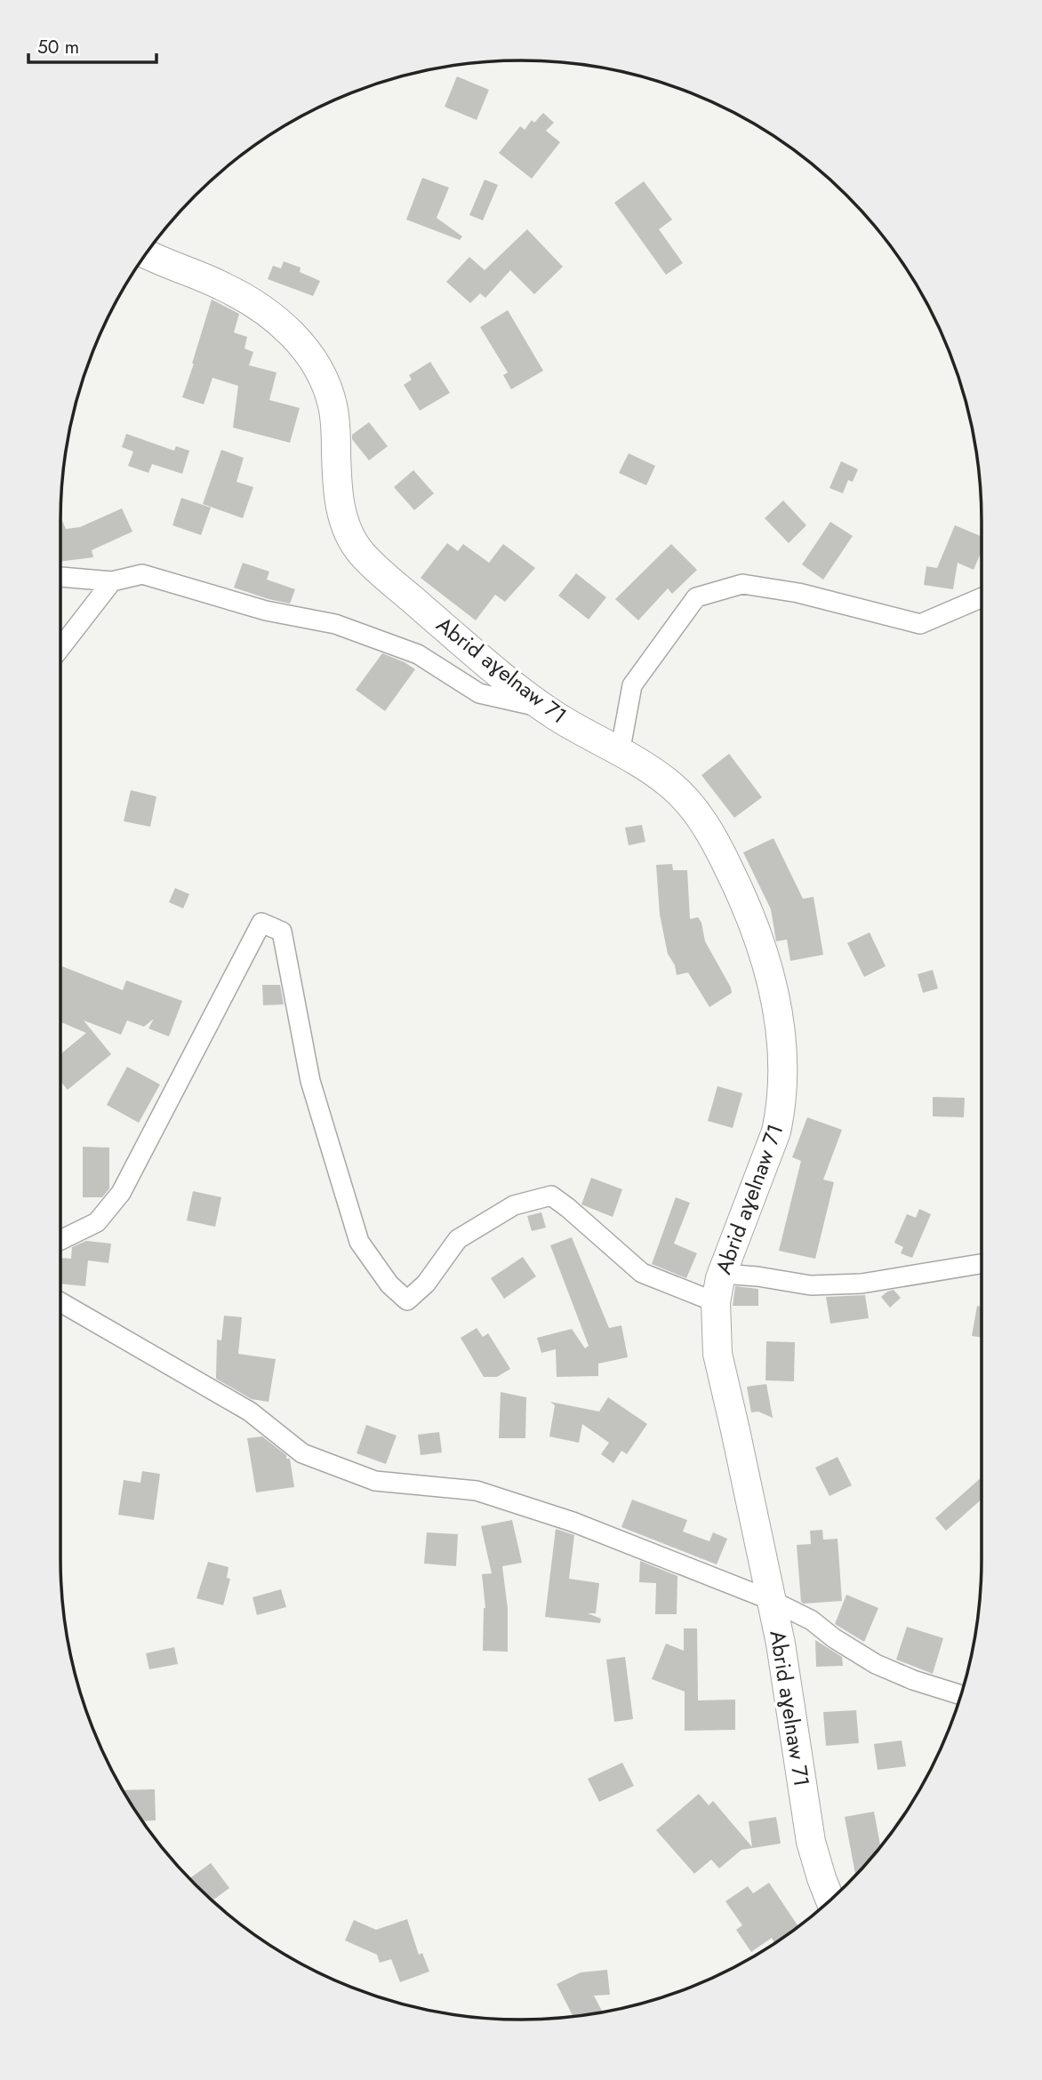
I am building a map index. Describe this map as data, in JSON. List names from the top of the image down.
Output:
{
  "streets": {
    "main road": ["Abrid aɣelnaw 71"]
  },
  "scale_bar": "50 m"
}
